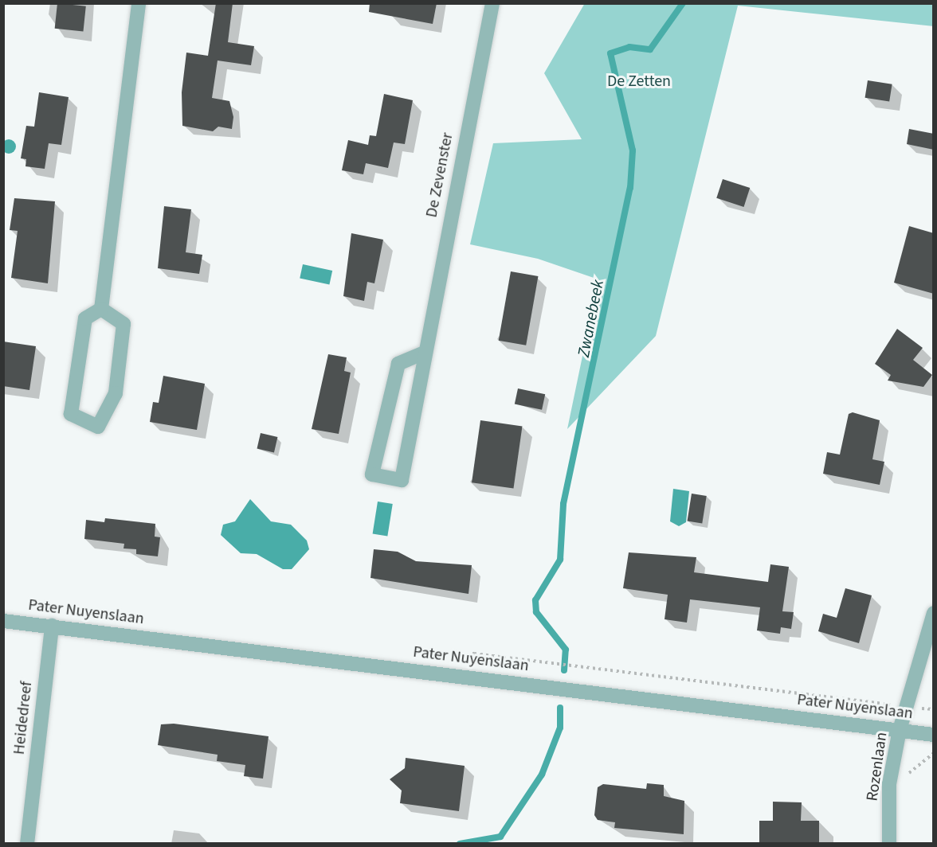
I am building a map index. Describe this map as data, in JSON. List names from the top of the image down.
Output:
{
  "streets": {
    "street": [
      "De Zevenster",
      "Pater Nuyenslaan",
      "Heidedreef",
      "Rozenlaan"
    ]
  },
  "crossings": [
    ["Pater Nuyenslaan", "Heidedreef"],
    ["Pater Nuyenslaan", "Rozenlaan"]
  ],
  "water": ["Zwanebeek"],
  "parks": ["De Zetten"]
}
